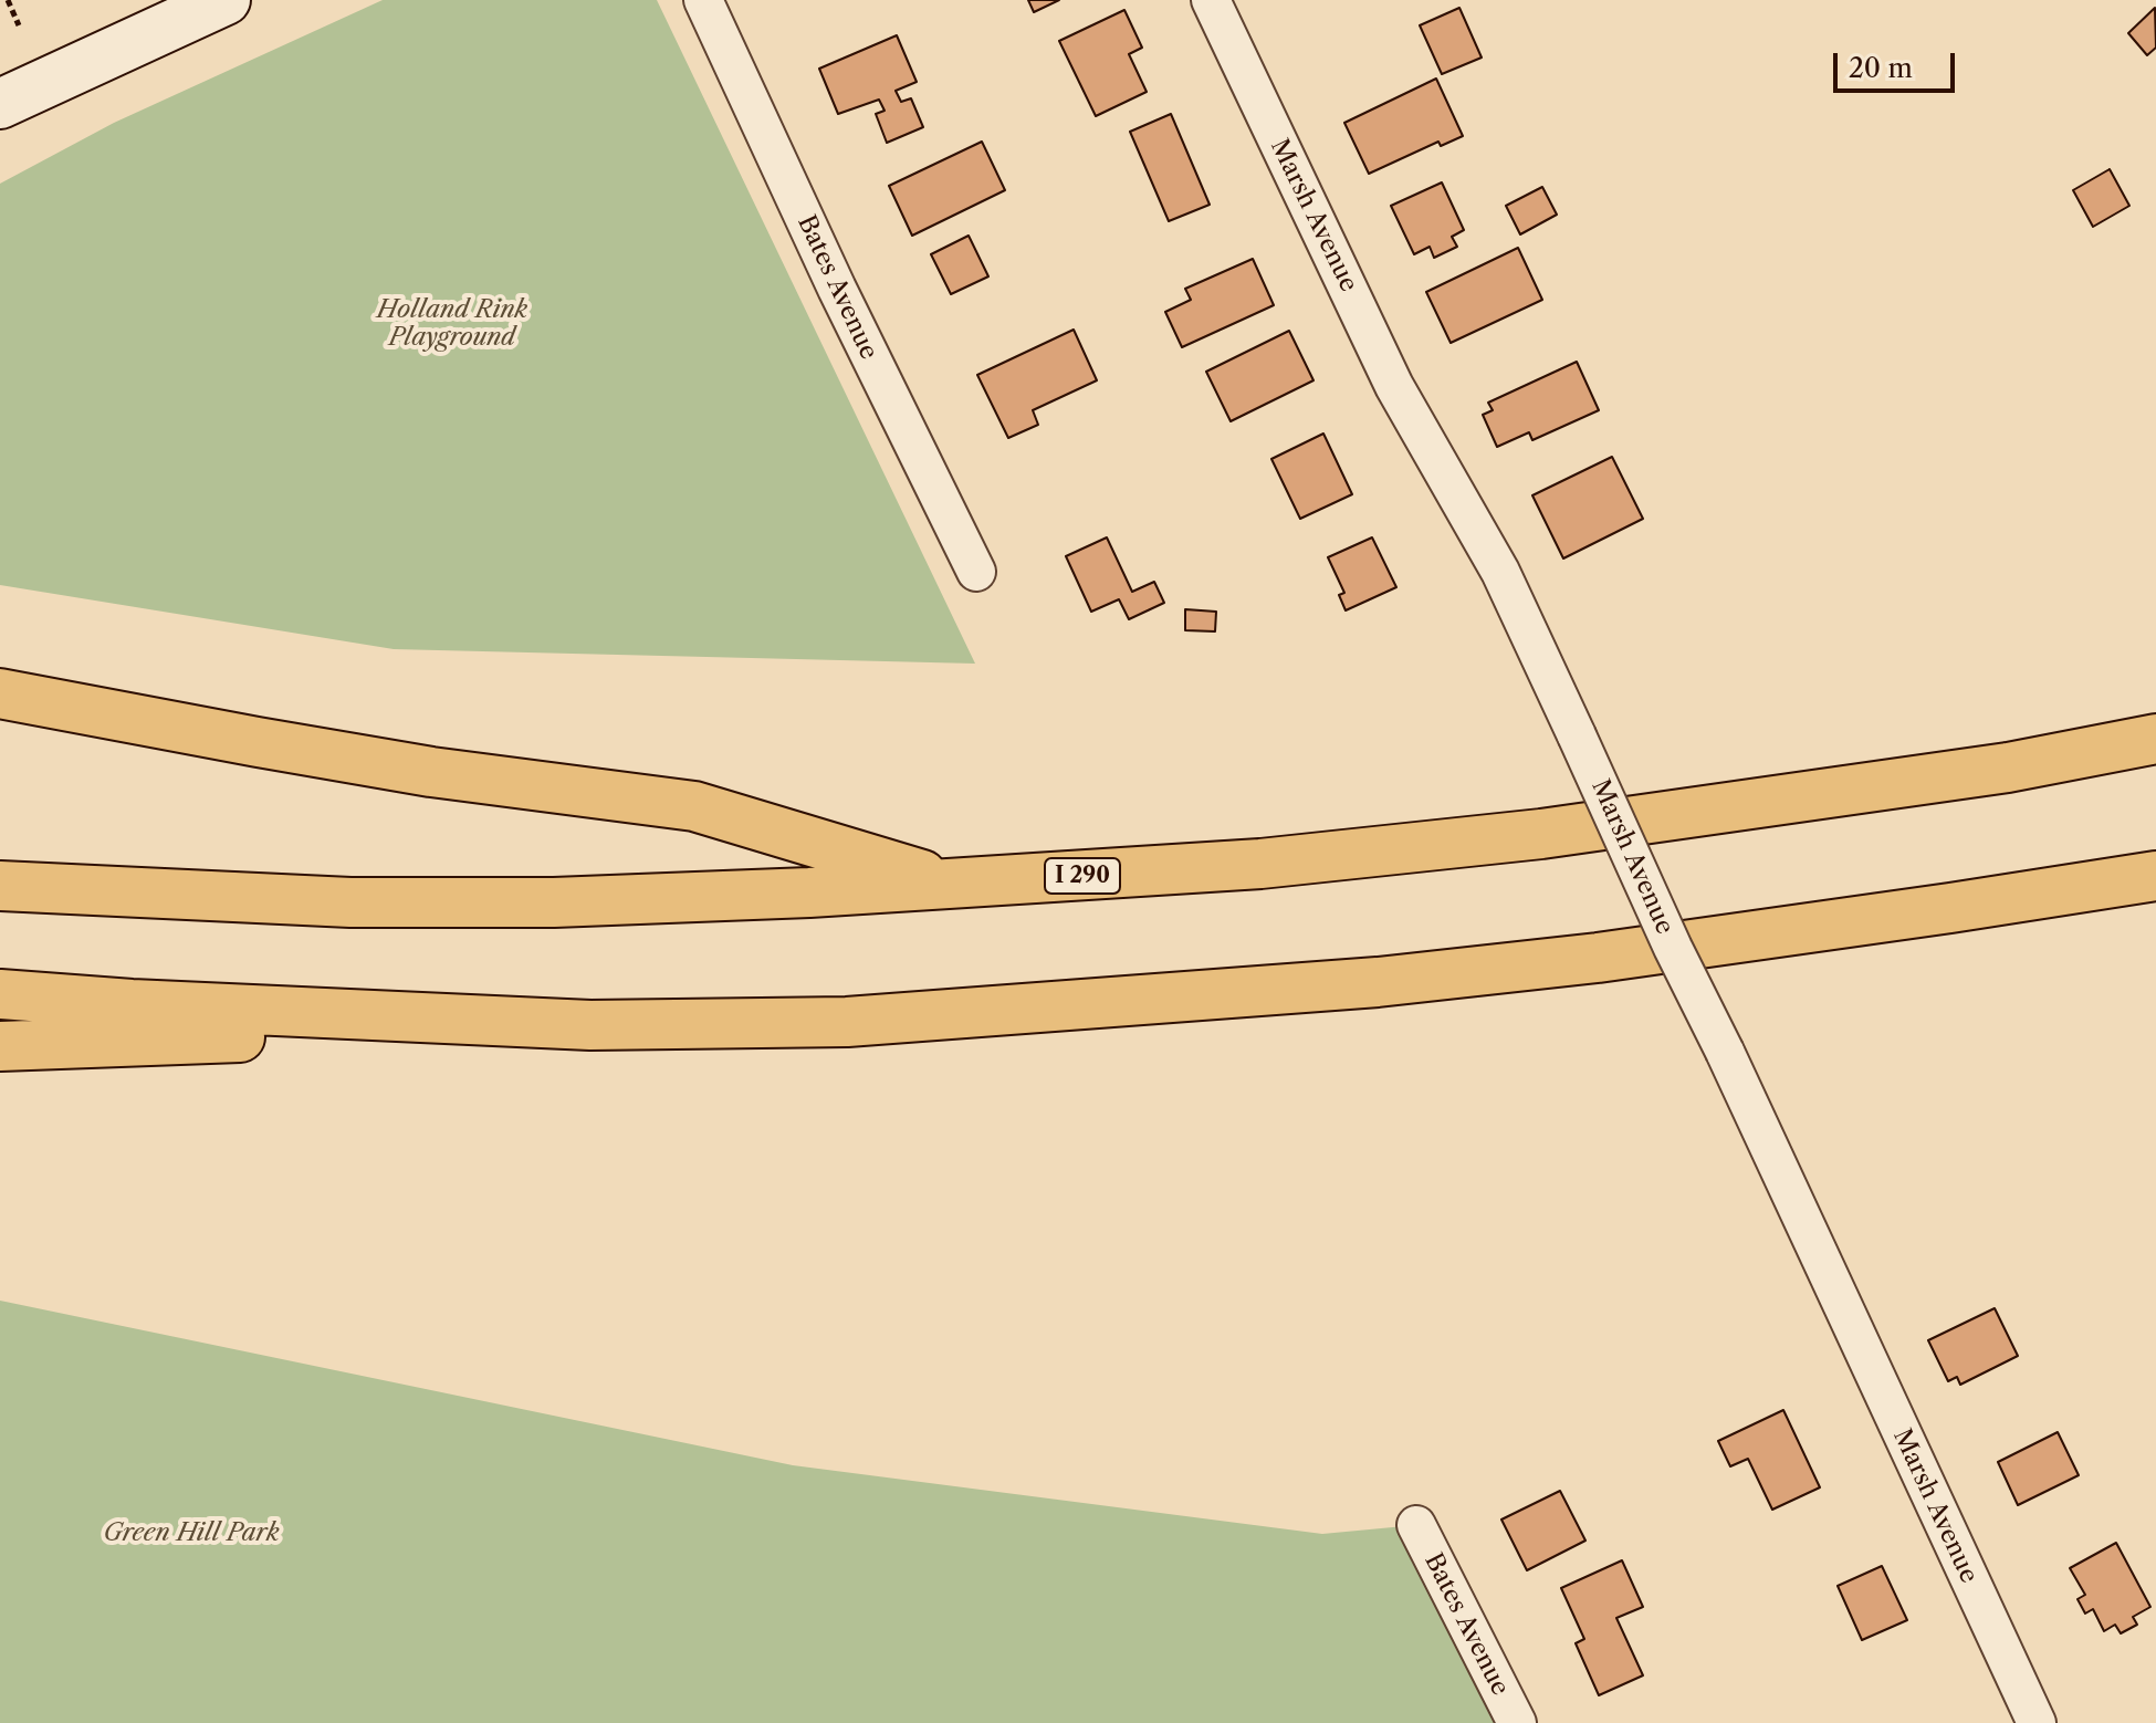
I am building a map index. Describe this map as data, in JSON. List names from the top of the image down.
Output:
{
  "streets": {
    "highway": ["I 290"],
    "street": ["Marsh Avenue", "Bates Avenue"]
  },
  "parks": ["Holland Rink Playground", "Green Hill Park"],
  "scale_bar": "20 m"
}
